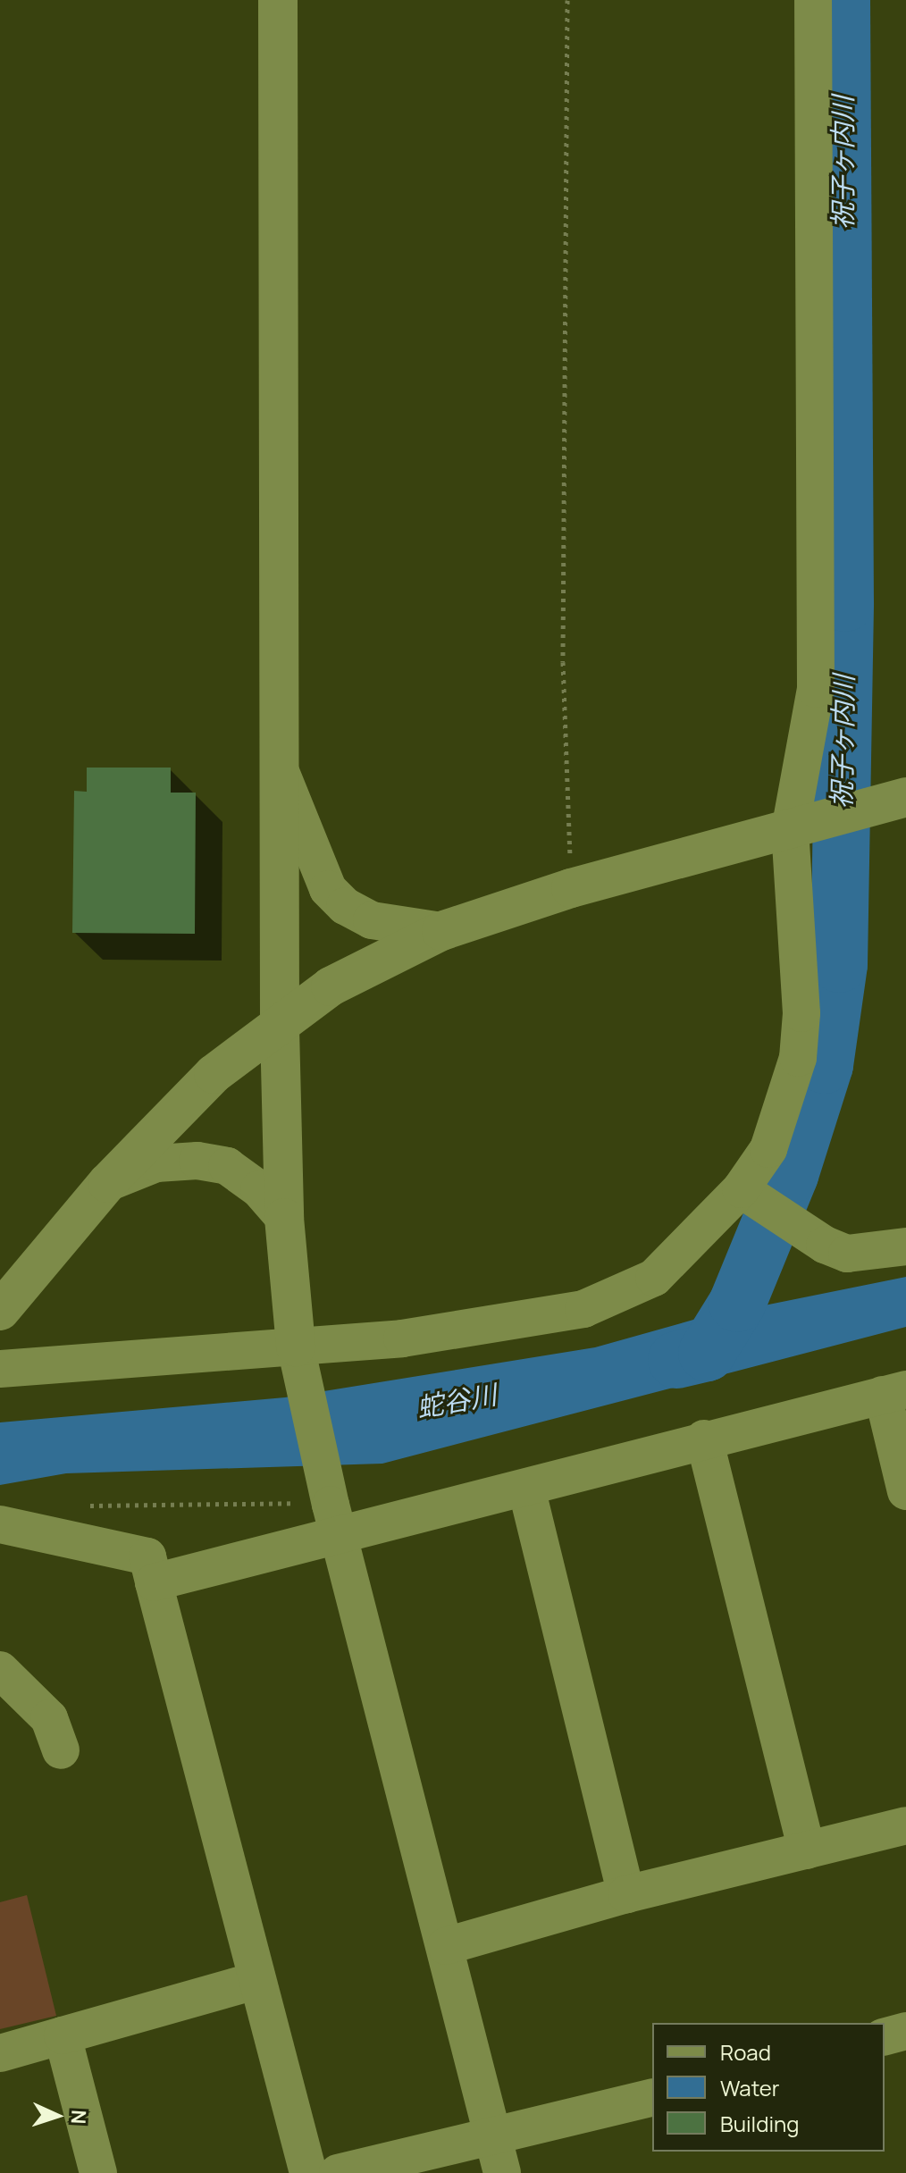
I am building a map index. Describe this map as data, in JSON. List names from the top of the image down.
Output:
{
  "water": ["祝子ヶ内川", "蛇谷川"],
  "legend": ["Road", "Water", "Building"],
  "north": "right"
}
